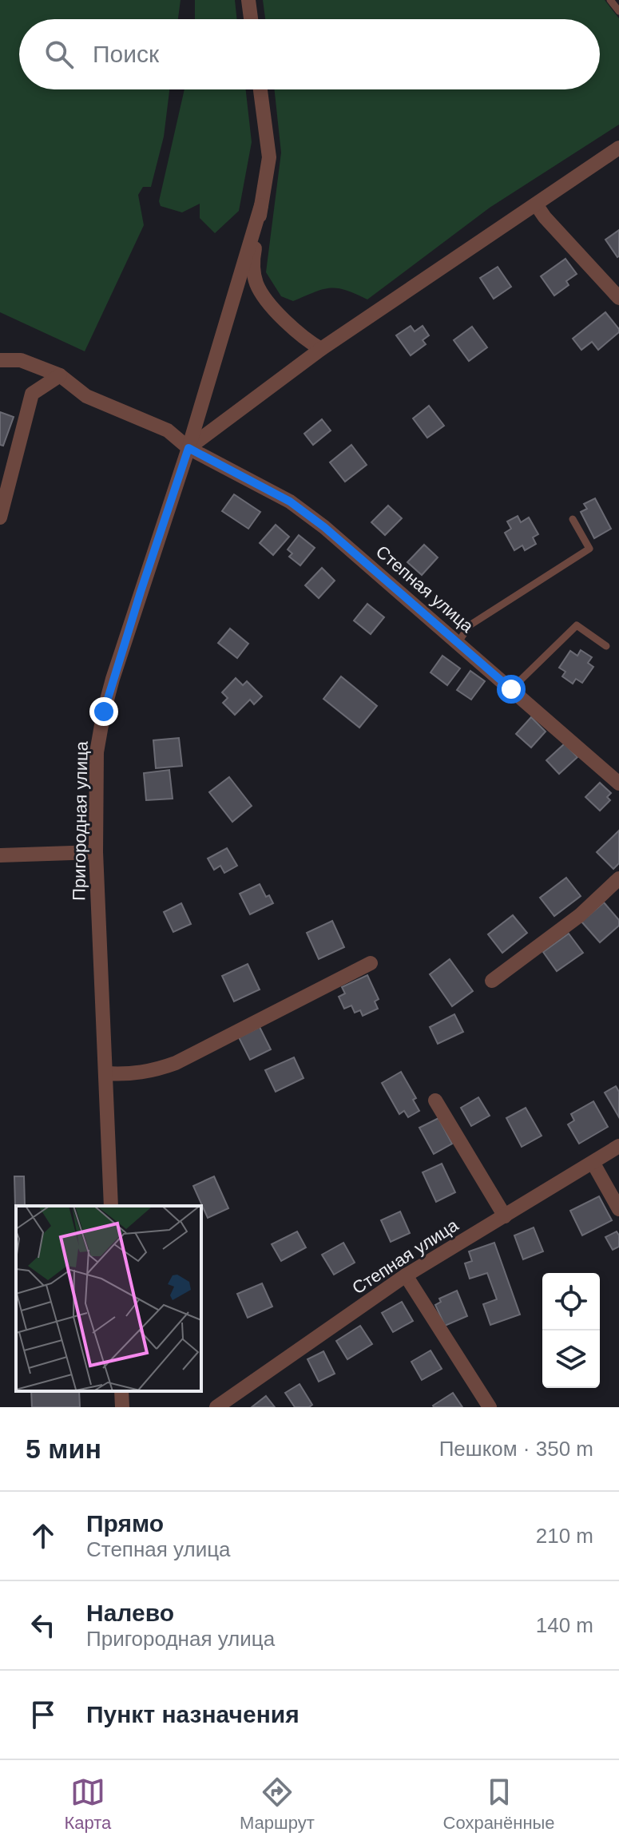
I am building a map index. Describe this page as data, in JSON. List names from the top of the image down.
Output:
{
  "streets": {
    "street": ["Степная улица", "Пригородная улица"]
  },
  "crossings": [
    ["Степная улица", "Пригородная улица"]
  ],
  "page": {
    "search": "Поиск",
    "heading": ["5 мин", "Пешком · 350 m"],
    "list": [
      ["Прямо", "Степная улица", "210 m"],
      ["Налево", "Пригородная улица", "140 m"],
      "Пункт назначения"
    ],
    "nav": ["Карта", "Маршрут", "Сохранённые"]
  }
}
